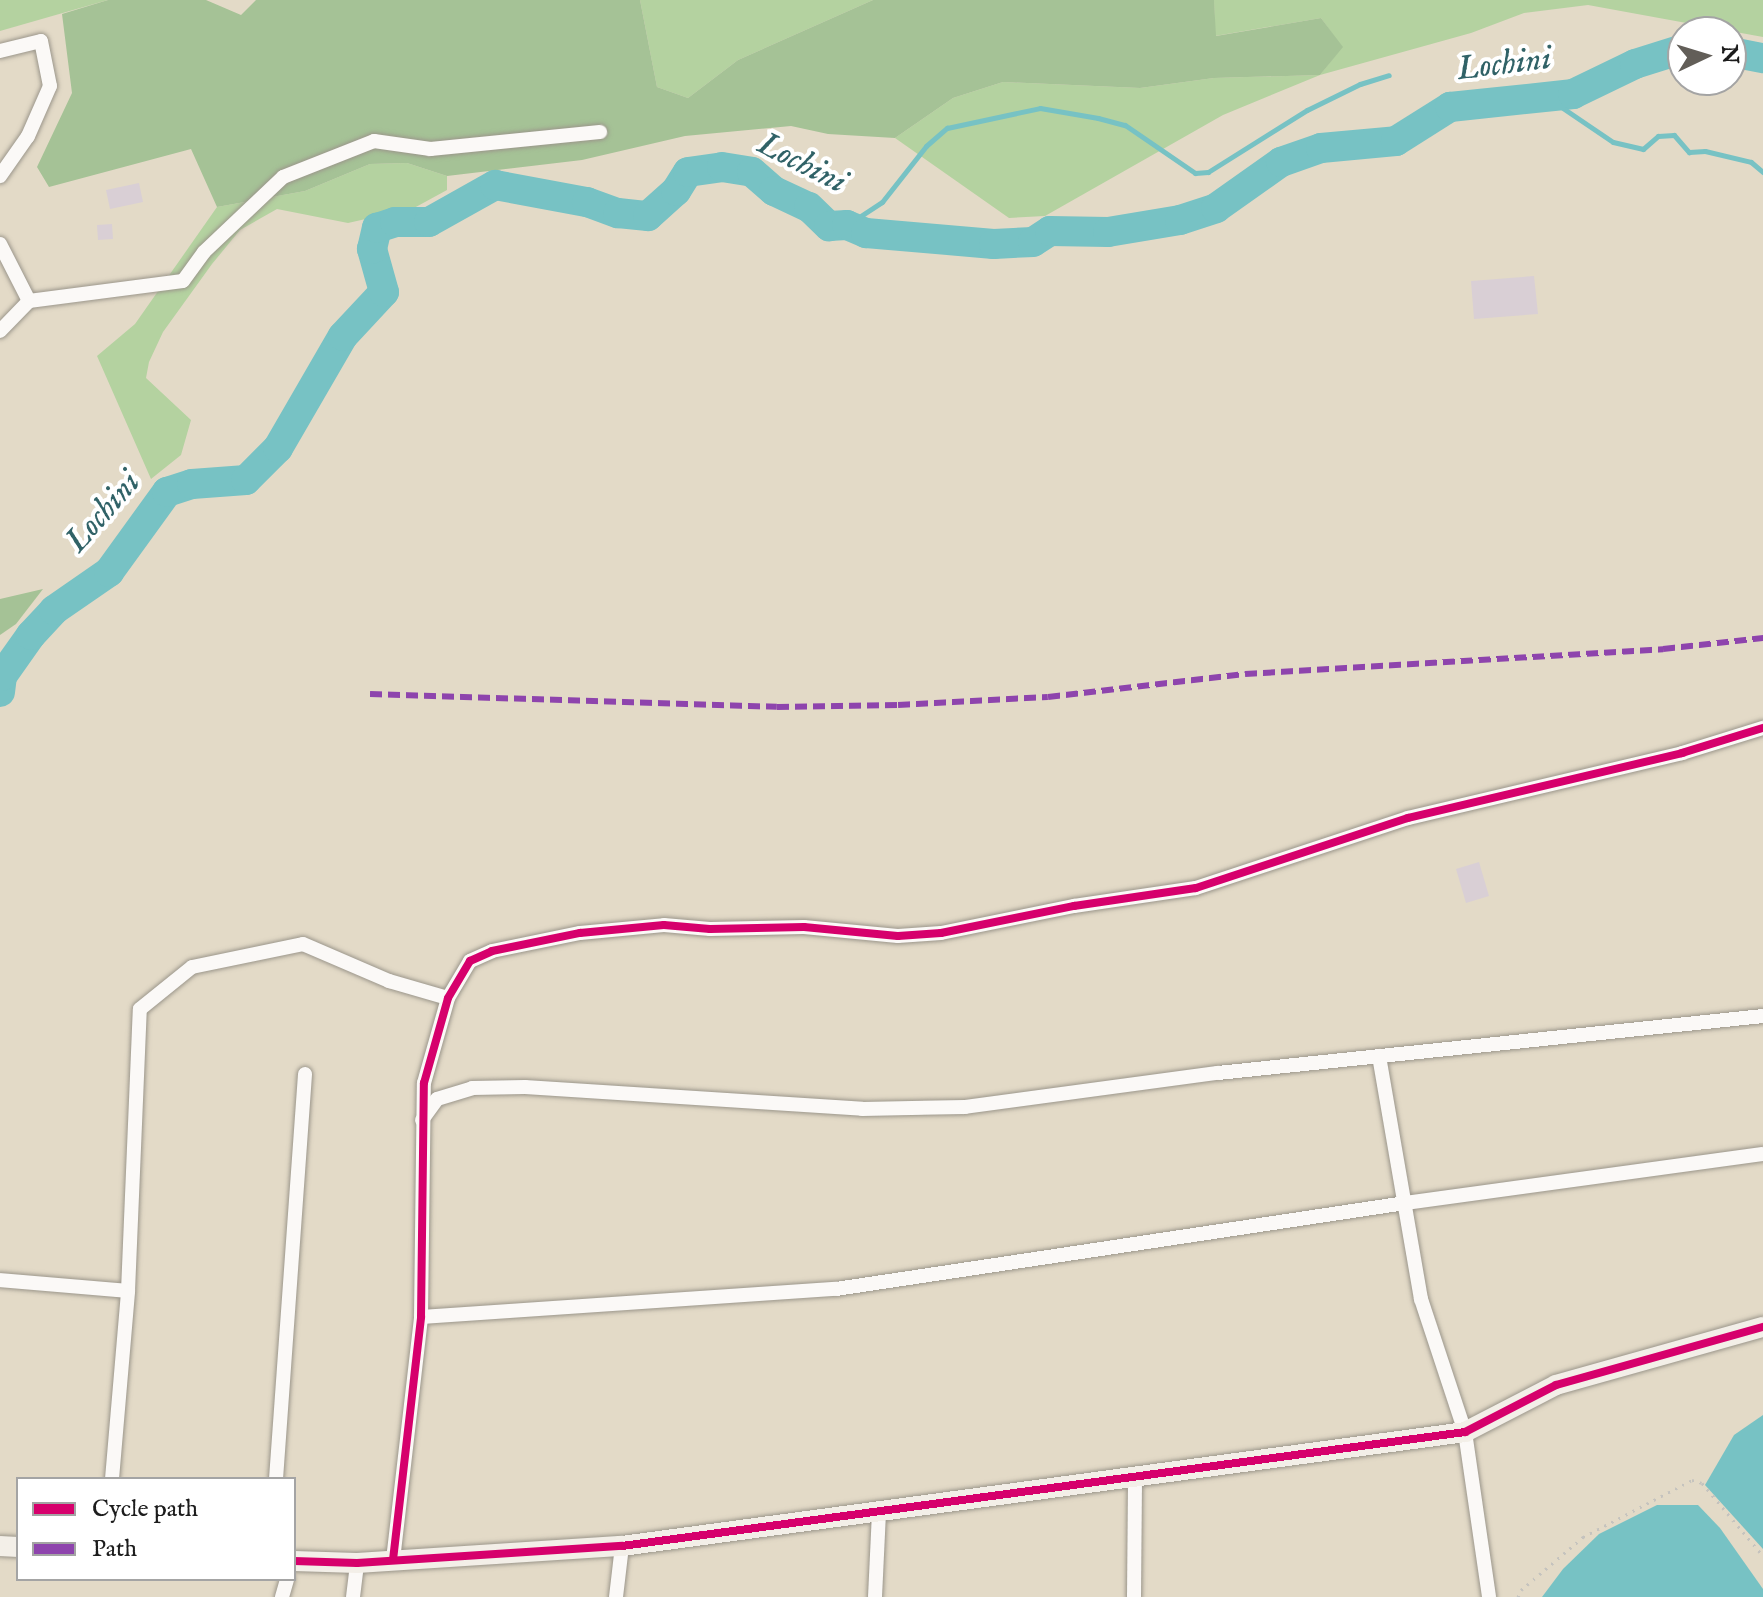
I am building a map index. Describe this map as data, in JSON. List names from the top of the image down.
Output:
{
  "water": ["Lochini"],
  "legend": ["Cycle path", "Path"],
  "north": "right"
}
